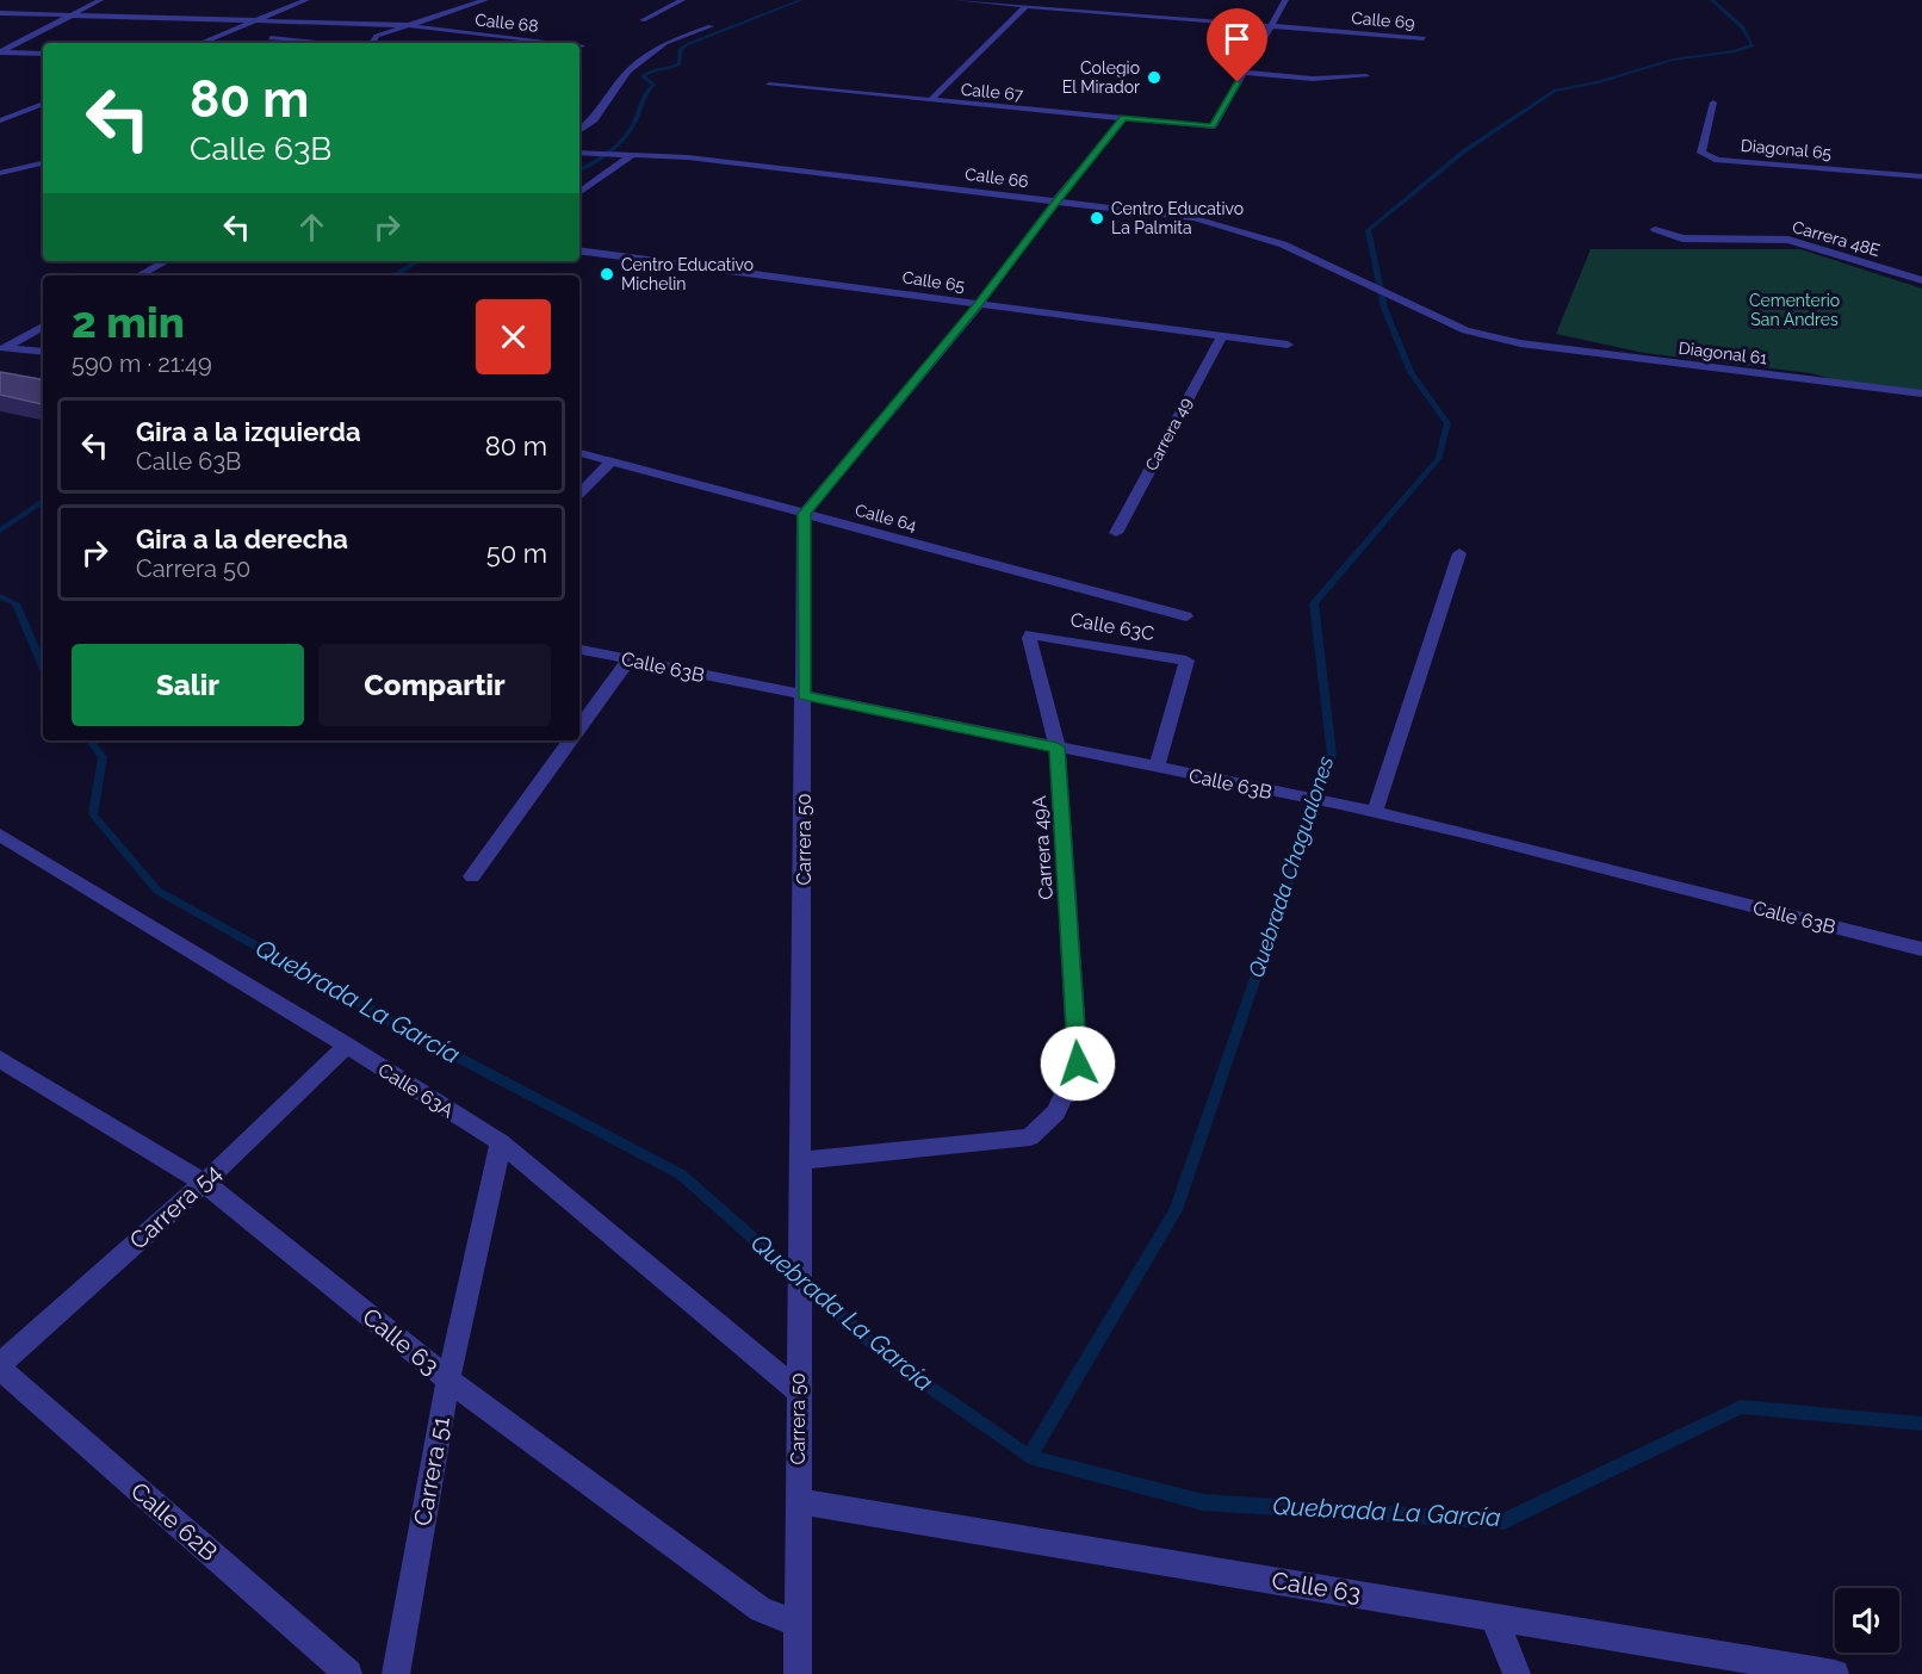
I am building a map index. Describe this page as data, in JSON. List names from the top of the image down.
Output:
{
  "streets": {
    "street": [
      "Calle 69",
      "Calle 68",
      "Calle 67",
      "Diagonal 65",
      "Calle 66",
      "Carrera 48E",
      "Calle 65",
      "Diagonal 61",
      "Carrera 49",
      "Calle 64",
      "Calle 63C",
      "Calle 63B",
      "Carrera 50",
      "Carrera 49A",
      "Calle 63A",
      "Carrera 54",
      "Calle 63",
      "Carrera 51",
      "Calle 62B"
    ]
  },
  "crossings": [
    ["Calle 66", "Diagonal 61"],
    ["Calle 65", "Carrera 49"],
    ["Calle 64", "Carrera 50"],
    ["Calle 63C", "Calle 63B"],
    ["Calle 63C", "Carrera 49A"],
    ["Calle 63B", "Carrera 50"],
    ["Calle 63B", "Carrera 49A"],
    ["Carrera 50", "Carrera 49A"],
    ["Carrera 50", "Calle 63A"],
    ["Carrera 50", "Calle 63"],
    ["Calle 63A", "Carrera 54"],
    ["Calle 63A", "Carrera 51"],
    ["Carrera 54", "Calle 63"],
    ["Carrera 54", "Calle 62B"],
    ["Calle 63", "Carrera 51"]
  ],
  "water": ["Quebrada Chagualones", "Quebrada La García"],
  "parks": ["Cementerio San Andres"],
  "places": ["Colegio El Mirador", "Centro Educativo La Palmita", "Centro Educativo Michelin"],
  "page": {
    "turn": ["80 m", "Calle 63B"],
    "heading": ["2 min", "590 m · 21:49"],
    "list": [
      {
        "name": "Gira a la izquierda",
        "note": "Calle 63B",
        "value": "80 m"
      },
      {
        "name": "Gira a la derecha",
        "note": "Carrera 50",
        "value": "50 m"
      }
    ],
    "buttons": ["Salir", "Compartir"]
  }
}
